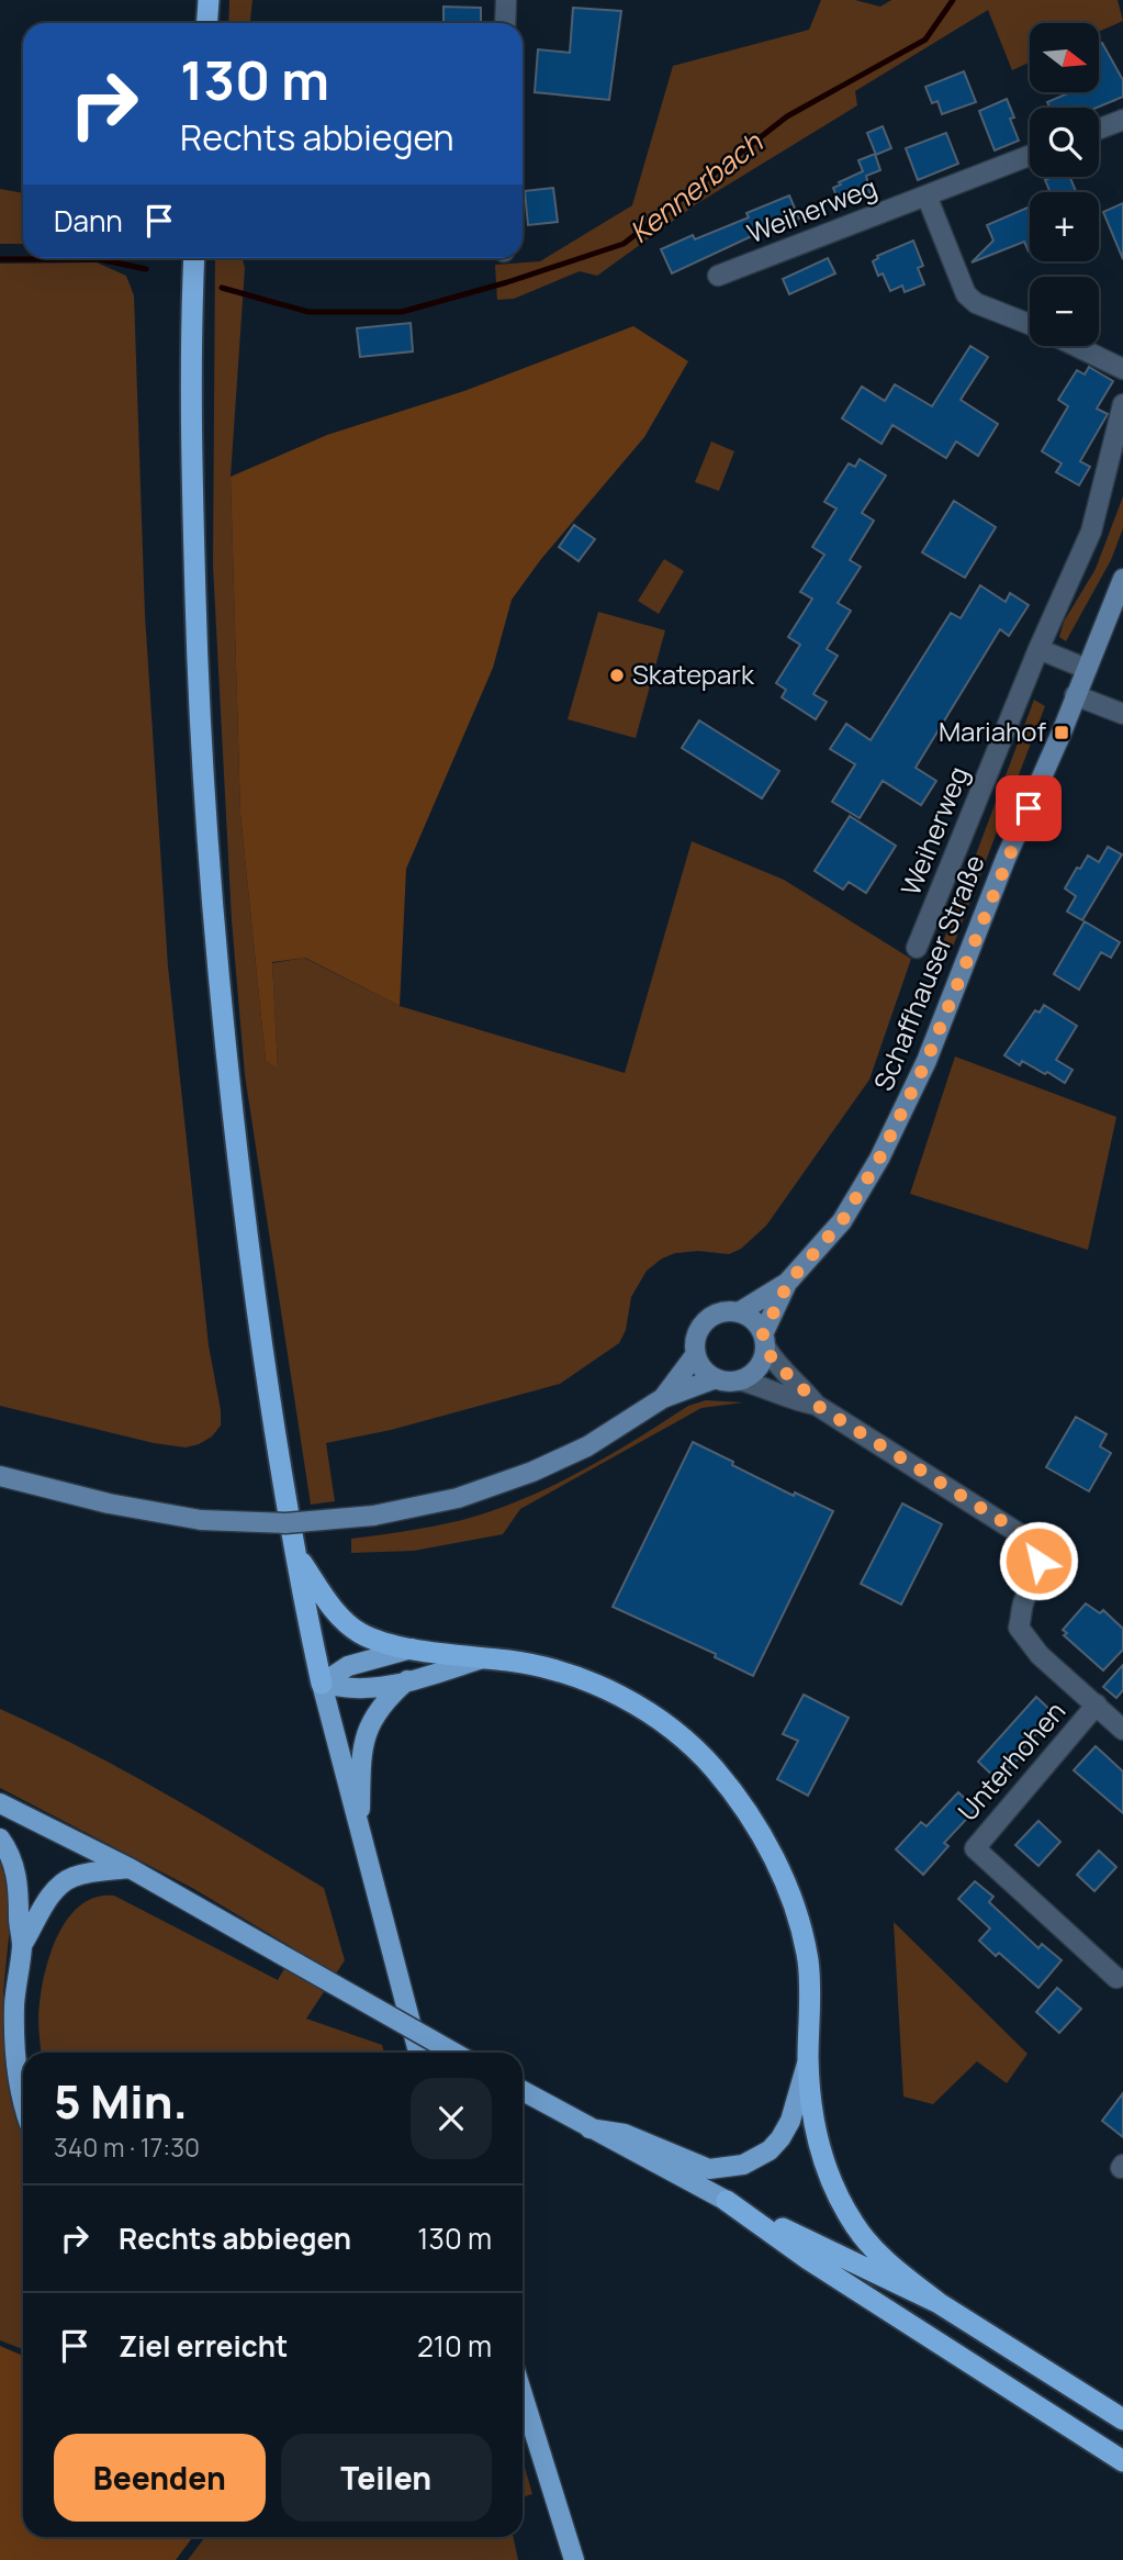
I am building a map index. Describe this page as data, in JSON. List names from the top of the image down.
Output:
{
  "streets": {
    "main road": ["Schaffhauser Straße"],
    "street": ["Weiherweg", "Unterhohen"]
  },
  "water": ["Kennerbach"],
  "places": {
    "other": ["Skatepark"],
    "transit": ["Mariahof"]
  },
  "north": "right",
  "page": {
    "map_buttons": ["+", "−"],
    "turn": ["130 m", "Rechts abbiegen"],
    "then": "Dann",
    "heading": ["5 Min.", "340 m · 17:30"],
    "list": [
      {
        "name": "Rechts abbiegen",
        "value": "130 m"
      },
      {
        "name": "Ziel erreicht",
        "value": "210 m"
      }
    ],
    "buttons": ["Beenden", "Teilen"]
  }
}
